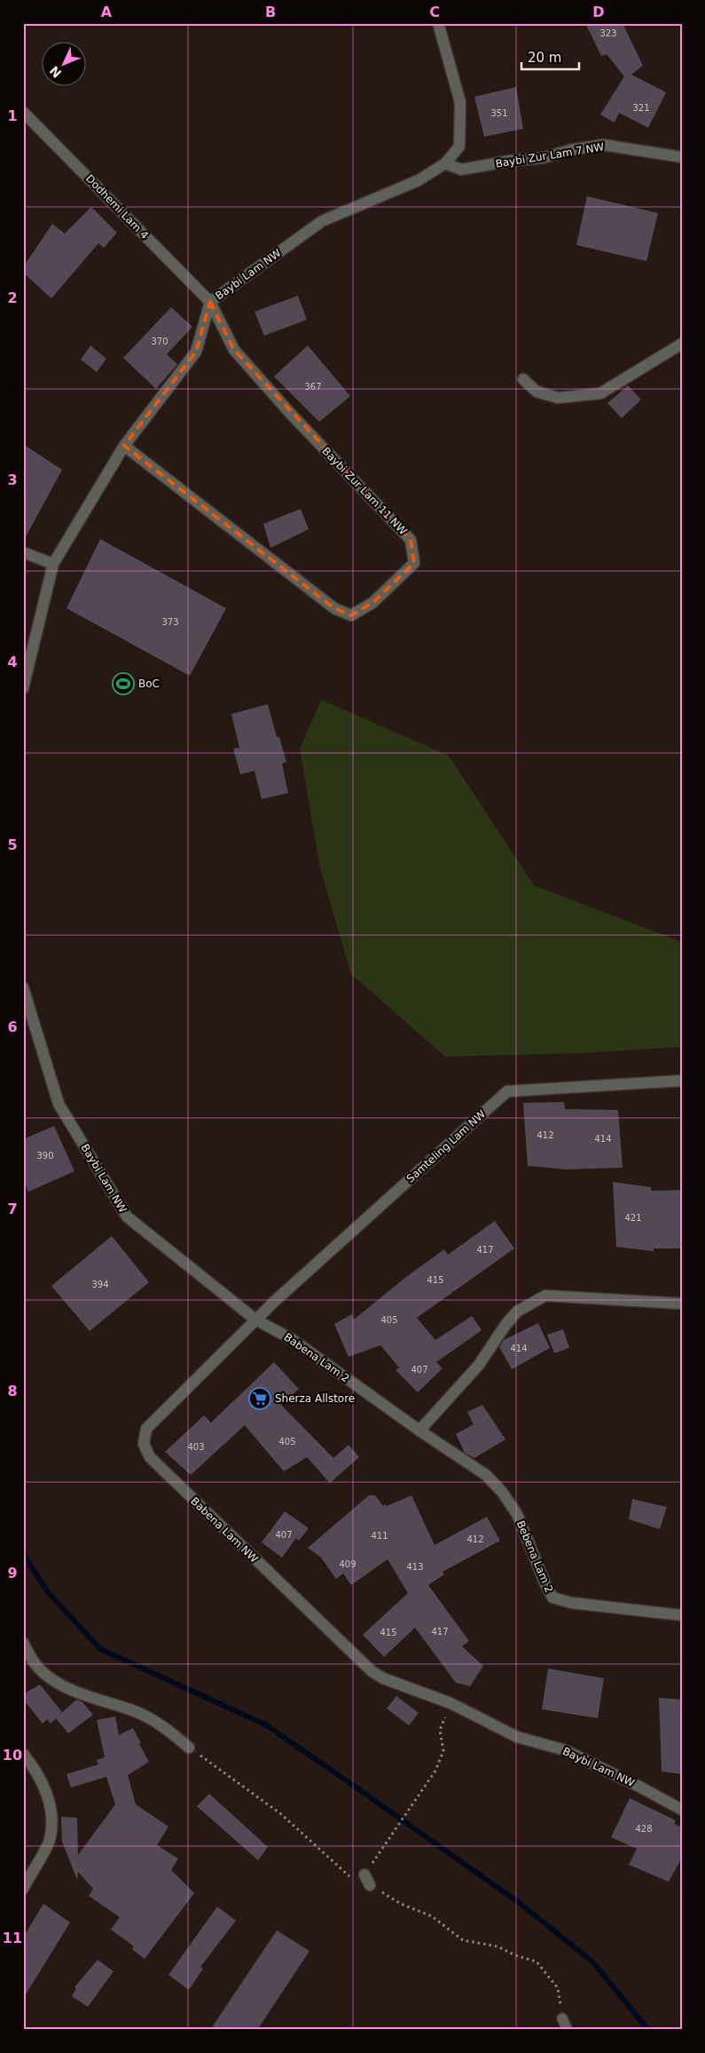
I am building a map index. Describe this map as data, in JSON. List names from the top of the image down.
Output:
{
  "streets": {
    "street": [
      "Baybi Zur Lam 7 NW",
      "Dodhemi Lam 4",
      "Baybi Lam NW",
      "Baybi Zur Lam 11 NW",
      "Samteling Lam NW",
      "Babena Lam 2",
      "Babena Lam NW",
      "Bebena Lam 2"
    ]
  },
  "crossings": [
    ["Baybi Zur Lam 7 NW", "Baybi Lam NW"],
    ["Dodhemi Lam 4", "Baybi Lam NW"],
    ["Dodhemi Lam 4", "Baybi Zur Lam 11 NW"],
    ["Baybi Lam NW", "Baybi Zur Lam 11 NW"],
    ["Baybi Lam NW", "Samteling Lam NW"],
    ["Baybi Lam NW", "Babena Lam 2"],
    ["Baybi Lam NW", "Babena Lam NW"],
    ["Samteling Lam NW", "Babena Lam 2"],
    ["Samteling Lam NW", "Babena Lam NW"],
    ["Babena Lam 2", "Babena Lam NW"],
    ["Babena Lam 2", "Bebena Lam 2"]
  ],
  "places": {
    "sports": ["BoC"],
    "supermarket": ["Sherza Allstore"]
  },
  "house_numbers": [
    "323",
    "321",
    "351",
    "370",
    "367",
    "373",
    "412",
    "414",
    "390",
    "421",
    "417",
    "415",
    "394",
    "405",
    "414",
    "407",
    "405",
    "403",
    "407",
    "411",
    "412",
    "409",
    "413",
    "417",
    "415",
    "428"
  ],
  "scale_bar": "20 m",
  "north": "bottom left",
  "grid": {
    "columns": [
      "A",
      "B",
      "C",
      "D"
    ],
    "rows": [
      "1",
      "2",
      "3",
      "4",
      "5",
      "6",
      "7",
      "8",
      "9",
      "10",
      "11"
    ]
  }
}
